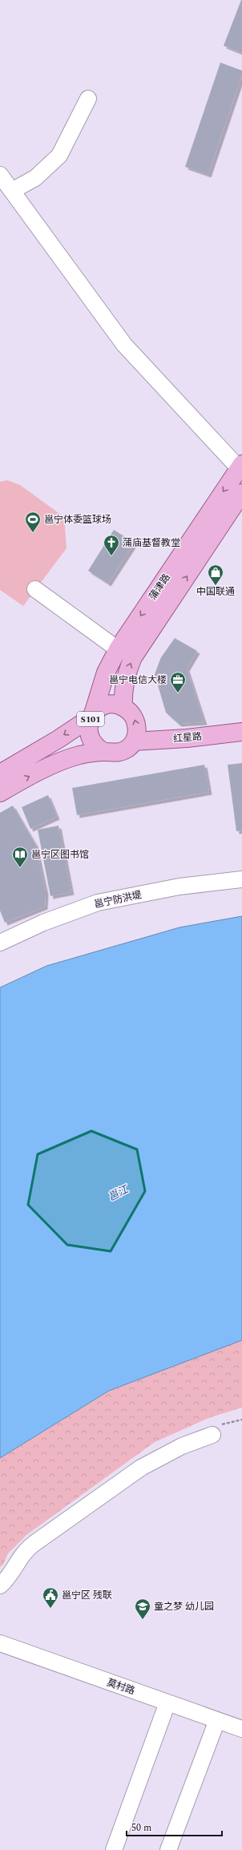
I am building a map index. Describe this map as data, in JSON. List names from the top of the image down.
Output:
{
  "streets": {
    "main road": ["蒲津路", "S101", "红星路"],
    "street": ["邕宁防洪堤", "莫村路"]
  },
  "crossings": [
    ["蒲津路", "S101"],
    ["蒲津路", "红星路"],
    ["S101", "红星路"]
  ],
  "water": ["邕江"],
  "places": {
    "sports": ["邕宁体委篮球场"],
    "church": ["蒲庙基督教堂"],
    "shop": ["中国联通"],
    "office": ["邕宁电信大楼"],
    "library": ["邕宁区图书馆"],
    "public building": ["邕宁区 残联"],
    "school or university": ["童之梦 幼儿园"]
  },
  "scale_bar": "50 m"
}
